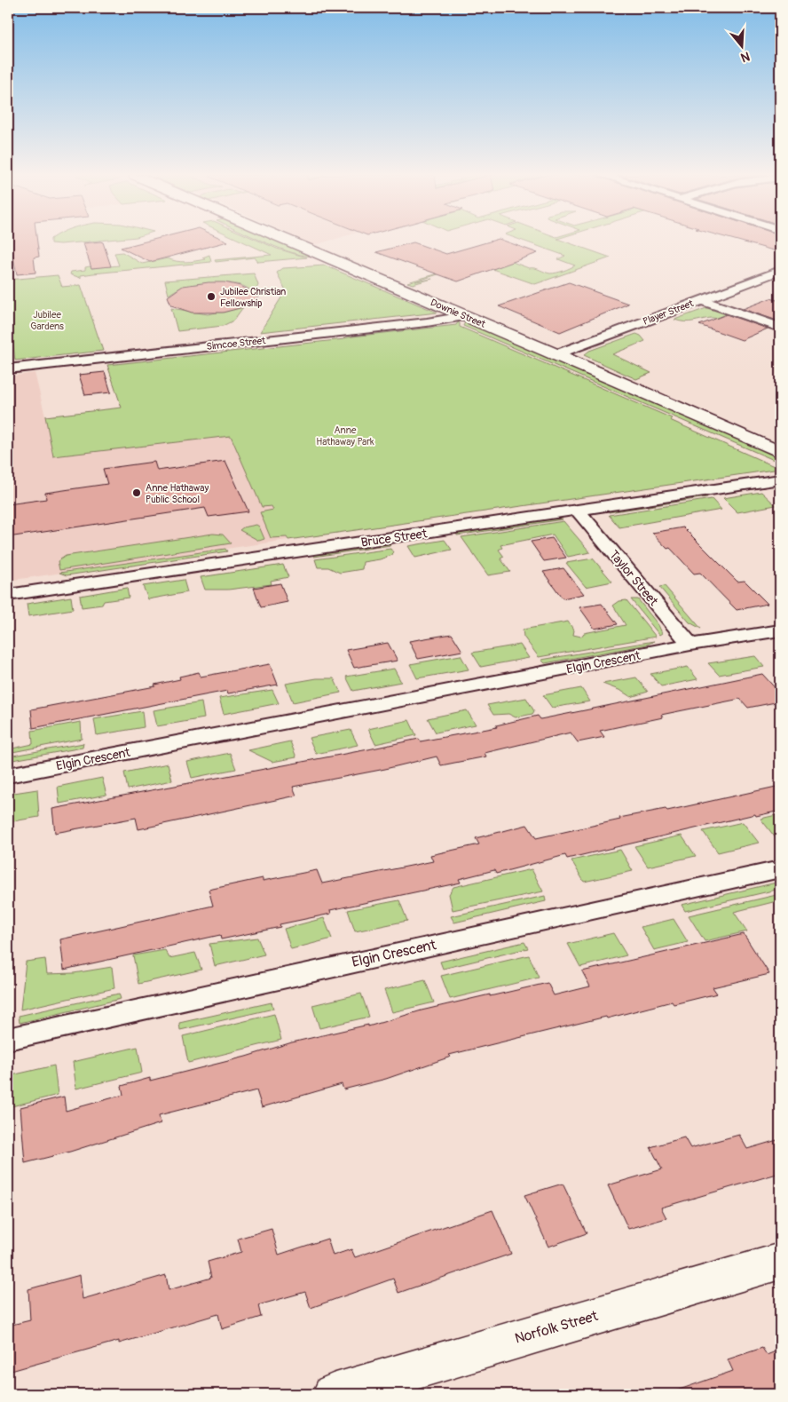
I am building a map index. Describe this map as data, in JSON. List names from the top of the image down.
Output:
{
  "streets": {
    "main road": ["Downie Street", "Norfolk Street"],
    "street": [
      "Player Street",
      "Simcoe Street",
      "Bruce Street",
      "Taylor Street",
      "Elgin Crescent"
    ]
  },
  "crossings": [
    ["Player Street", "Downie Street"],
    ["Downie Street", "Simcoe Street"],
    ["Bruce Street", "Taylor Street"],
    ["Taylor Street", "Elgin Crescent"]
  ],
  "parks": ["Jubilee Gardens", "Anne Hathaway Park"],
  "places": ["Jubilee Christian Fellowship", "Anne Hathaway Public School"],
  "north": "bottom"
}
